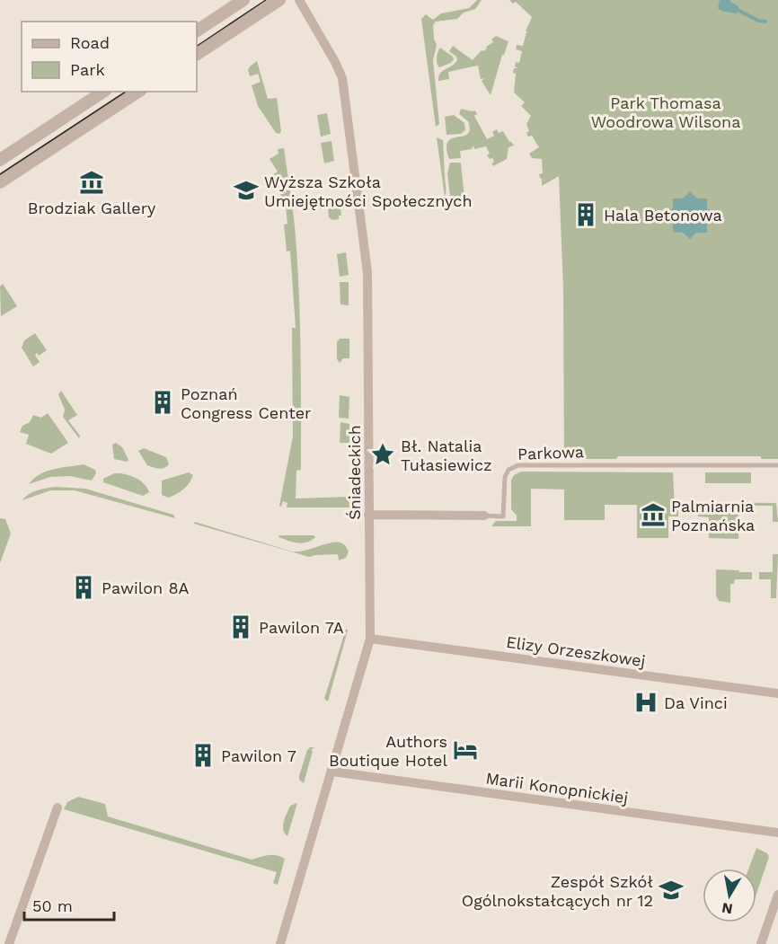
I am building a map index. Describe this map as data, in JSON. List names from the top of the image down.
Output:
{
  "streets": {
    "street": [
      "Parkowa",
      "Śniadeckich",
      "Elizy Orzeszkowej",
      "Marii Konopnickiej"
    ]
  },
  "crossings": [
    ["Parkowa", "Śniadeckich"],
    ["Śniadeckich", "Elizy Orzeszkowej"],
    ["Śniadeckich", "Marii Konopnickiej"]
  ],
  "parks": ["Park Thomasa Woodrowa Wilsona"],
  "places": {
    "museum": ["Brodziak Gallery", "Palmiarnia Poznańska"],
    "school or university": ["Wyższa Szkoła Umiejętności Społecznych", "Zespół Szkół Ogólnokstałcących nr 12"],
    "building": [
      "Hala Betonowa",
      "Poznań Congress Center",
      "Pawilon 8A",
      "Pawilon 7A",
      "Pawilon 7"
    ],
    "place": ["Bł. Natalia Tułasiewicz"],
    "hospital": ["Da Vinci"],
    "hotel": ["Authors Boutique Hotel"]
  },
  "legend": ["Road", "Park"],
  "scale_bar": "50 m",
  "north": "bottom"
}
